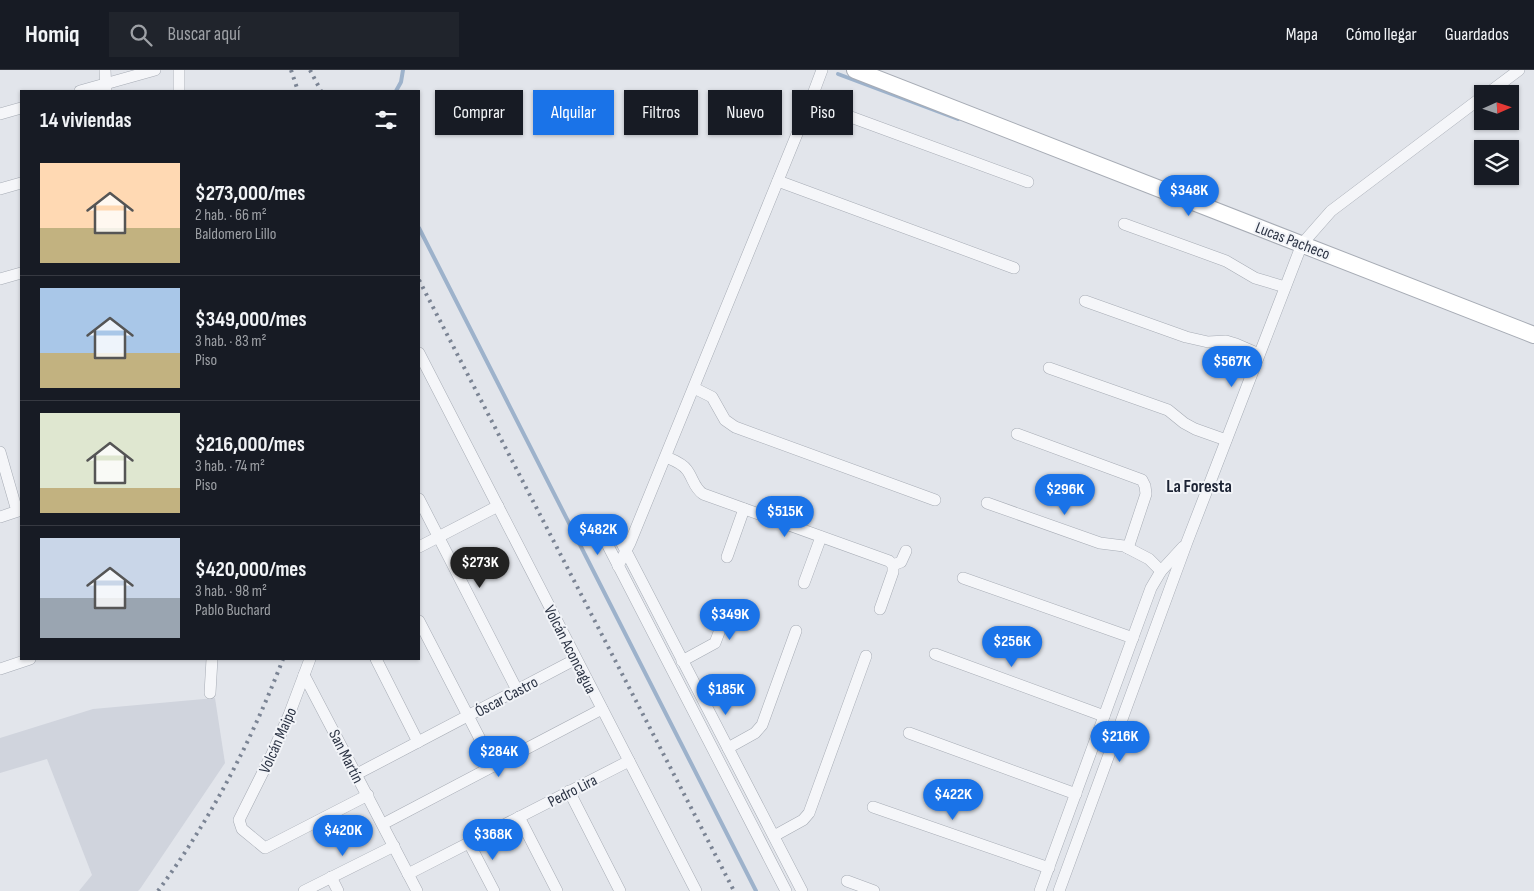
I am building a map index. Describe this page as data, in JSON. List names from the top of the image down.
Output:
{
  "streets": {
    "main road": ["Lucas Pacheco"],
    "street": [
      "Volcán Aconcagua",
      "Óscar Castro",
      "Volcán Maipo",
      "San Martín",
      "Pedro Lira"
    ]
  },
  "crossings": [
    ["Volcán Aconcagua", "Óscar Castro"],
    ["Volcán Aconcagua", "Pedro Lira"],
    ["Óscar Castro", "San Martín"],
    ["Volcán Maipo", "San Martín"],
    ["San Martín", "Pedro Lira"]
  ],
  "districts": ["La Foresta"],
  "north": "right",
  "page": {
    "header": "Homiq",
    "search": "Buscar aquí",
    "nav": ["Mapa", "Cómo llegar", "Guardados"],
    "chip": [
      "Comprar",
      "Alquilar",
      "Filtros",
      "Nuevo",
      "Piso"
    ],
    "heading": "14 viviendas",
    "list": [
      {
        "name": "$273,000/mes",
        "note": "2 hab. · 66 m² · Baldomero Lillo"
      },
      {
        "name": "$349,000/mes",
        "note": "3 hab. · 83 m² · Piso"
      },
      {
        "name": "$216,000/mes",
        "note": "3 hab. · 74 m² · Piso"
      },
      {
        "name": "$420,000/mes",
        "note": "3 hab. · 98 m² · Pablo Buchard"
      }
    ],
    "price": [
      "$348K",
      "$567K",
      "$296K",
      "$515K",
      "$482K",
      "$273K",
      "$349K",
      "$256K",
      "$185K",
      "$216K",
      "$284K",
      "$422K",
      "$420K",
      "$368K"
    ]
  }
}
